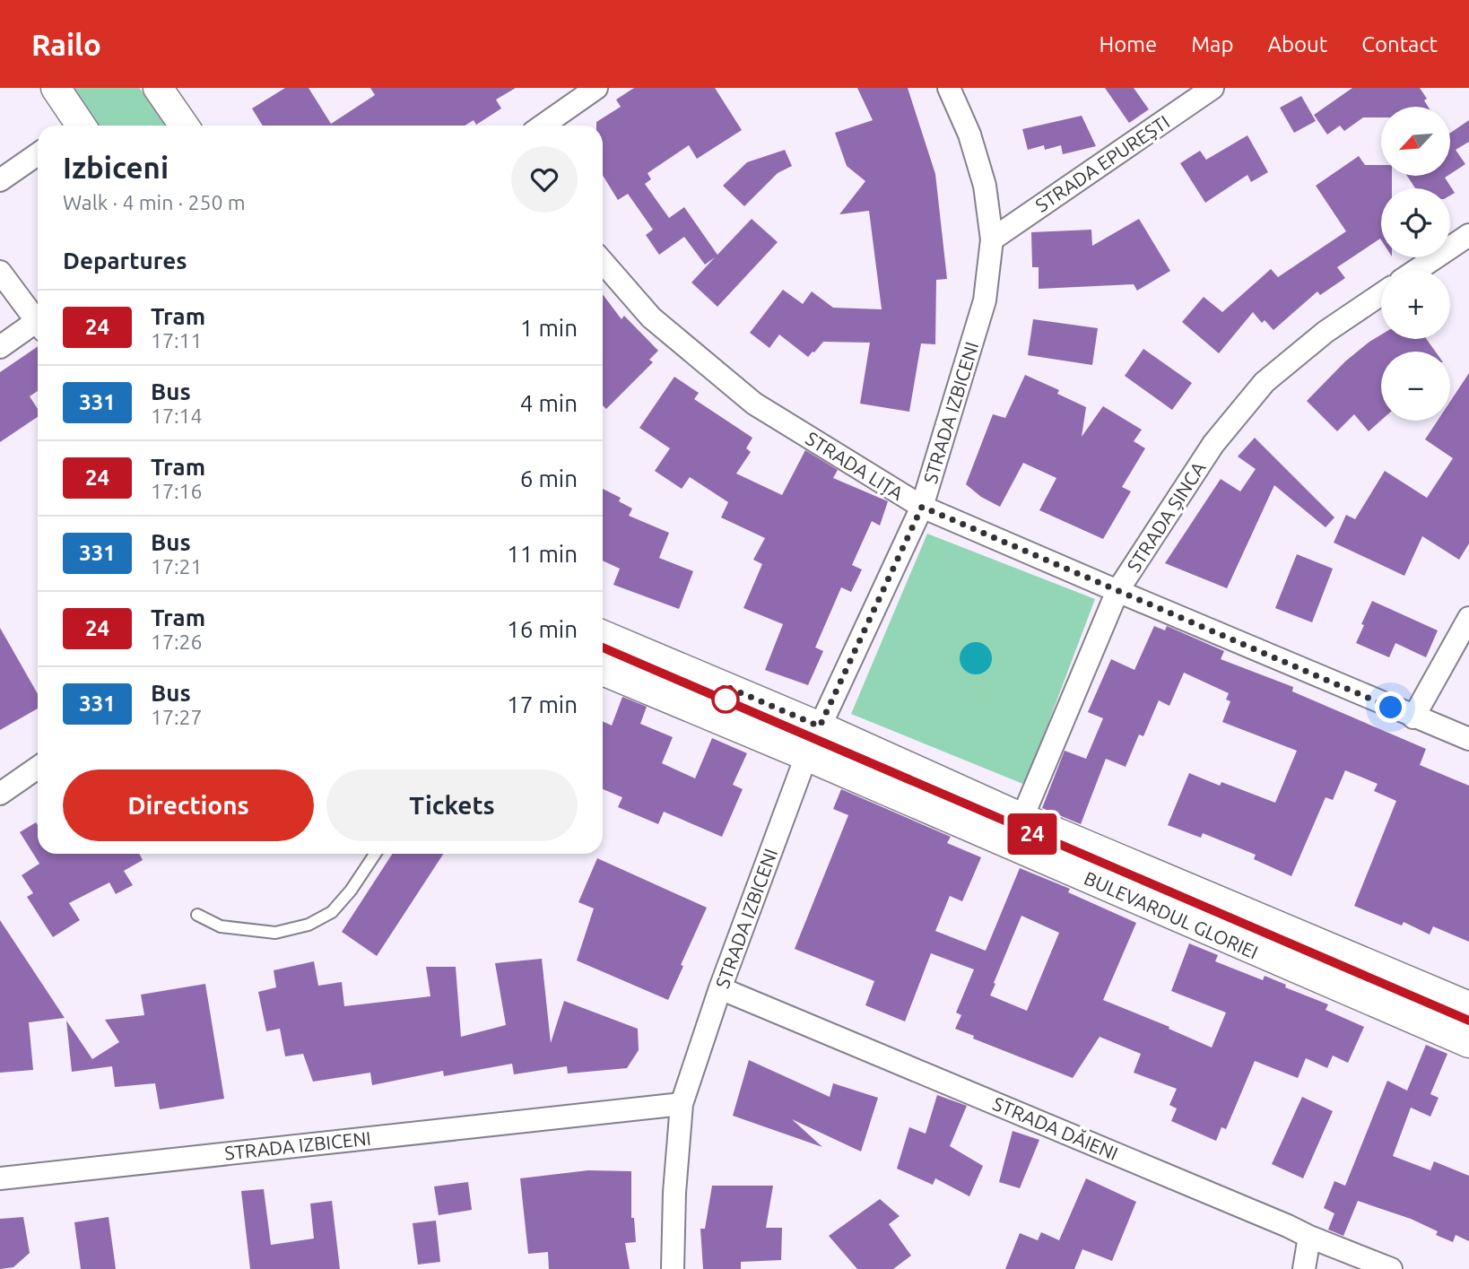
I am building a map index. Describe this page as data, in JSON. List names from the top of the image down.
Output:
{
  "streets": {
    "street": [
      "STRADA EPUREȘTI",
      "STRADA IZBICENI",
      "STRADA LIȚA",
      "STRADA ȘINCA",
      "BULEVARDUL GLORIEI",
      "STRADA DĂIENI"
    ]
  },
  "crossings": [
    ["STRADA EPUREȘTI", "STRADA IZBICENI"],
    ["STRADA IZBICENI", "STRADA LIȚA"],
    ["STRADA IZBICENI", "BULEVARDUL GLORIEI"],
    ["STRADA IZBICENI", "STRADA DĂIENI"],
    ["STRADA LIȚA", "STRADA ȘINCA"],
    ["STRADA ȘINCA", "BULEVARDUL GLORIEI"]
  ],
  "lines": ["tram line 24"],
  "north": "bottom left",
  "page": {
    "header": "Railo",
    "nav": [
      "Home",
      "Map",
      "About",
      "Contact"
    ],
    "on_map": "24",
    "map_buttons": ["+", "−"],
    "heading": [
      ["Izbiceni", "Walk · 4 min · 250 m"],
      "Departures"
    ],
    "list": [
      {
        "mark": "24",
        "name": "Tram",
        "note": "17:11",
        "value": "1 min"
      },
      {
        "mark": "331",
        "name": "Bus",
        "note": "17:14",
        "value": "4 min"
      },
      {
        "mark": "24",
        "name": "Tram",
        "note": "17:16",
        "value": "6 min"
      },
      {
        "mark": "331",
        "name": "Bus",
        "note": "17:21",
        "value": "11 min"
      },
      {
        "mark": "24",
        "name": "Tram",
        "note": "17:26",
        "value": "16 min"
      },
      {
        "mark": "331",
        "name": "Bus",
        "note": "17:27",
        "value": "17 min"
      }
    ],
    "buttons": ["Directions", "Tickets"]
  }
}
